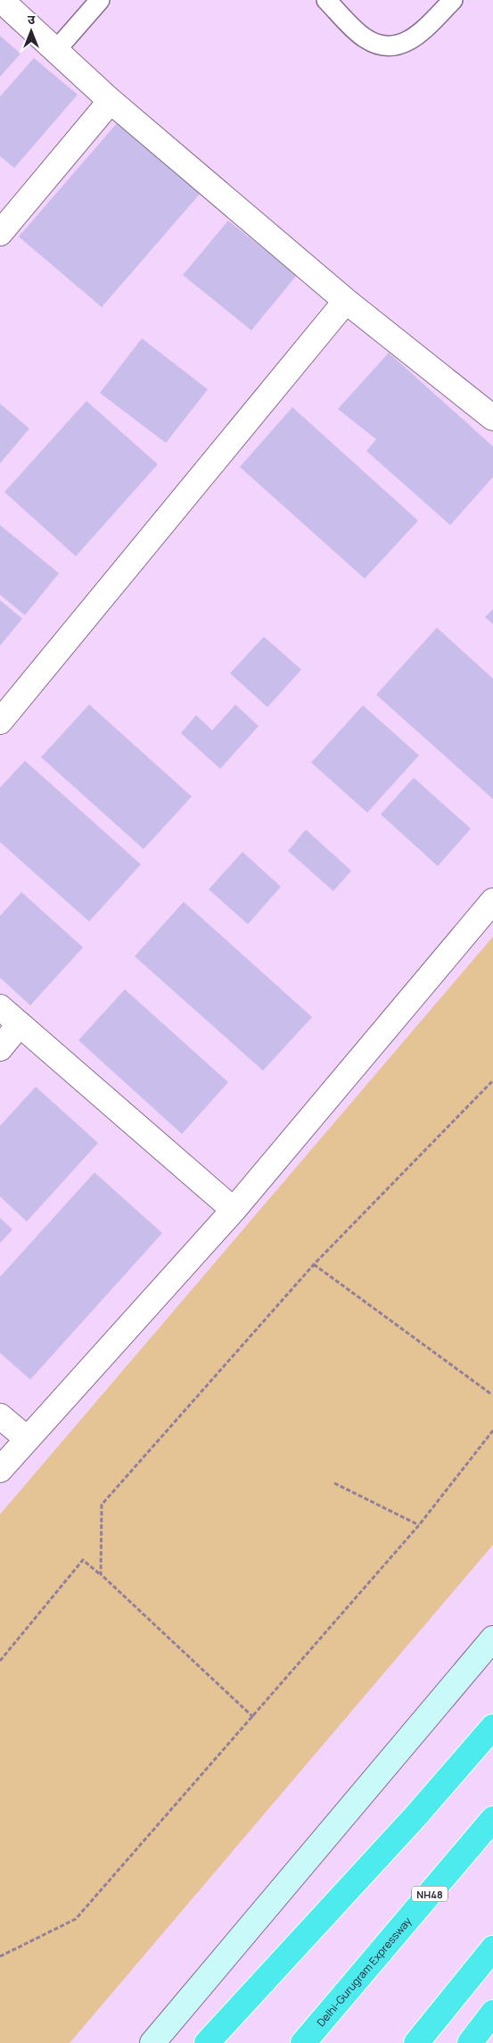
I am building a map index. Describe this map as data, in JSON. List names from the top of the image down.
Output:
{
  "streets": {
    "highway": ["NH48", "Delhi-Gurugram Expressway"]
  },
  "north": "top"
}
